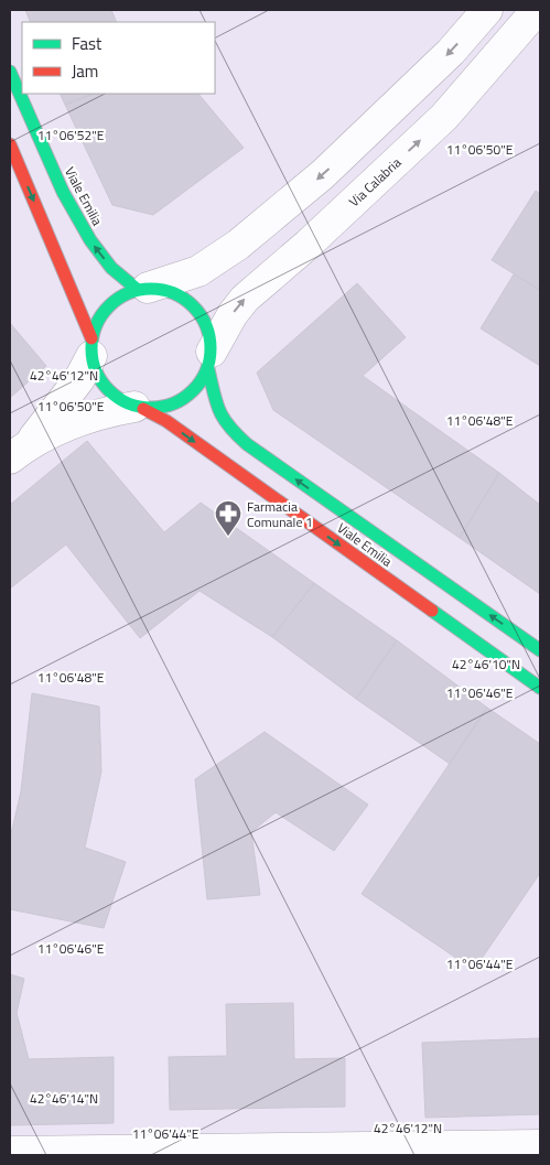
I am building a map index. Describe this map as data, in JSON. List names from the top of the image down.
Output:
{
  "streets": {
    "street": ["Via Calabria", "Viale Emilia"]
  },
  "crossings": [
    ["Via Calabria", "Viale Emilia"]
  ],
  "places": {
    "pharmacy": ["Farmacia Comunale 1"]
  },
  "legend": ["Fast", "Jam"],
  "coordinates": [
    "11°06'52\"E",
    "11°06'50\"E",
    "42°46'12\"N",
    "11°06'48\"E",
    "42°46'10\"N",
    "11°06'46\"E",
    "11°06'44\"E",
    "42°46'14\"N"
  ]
}
